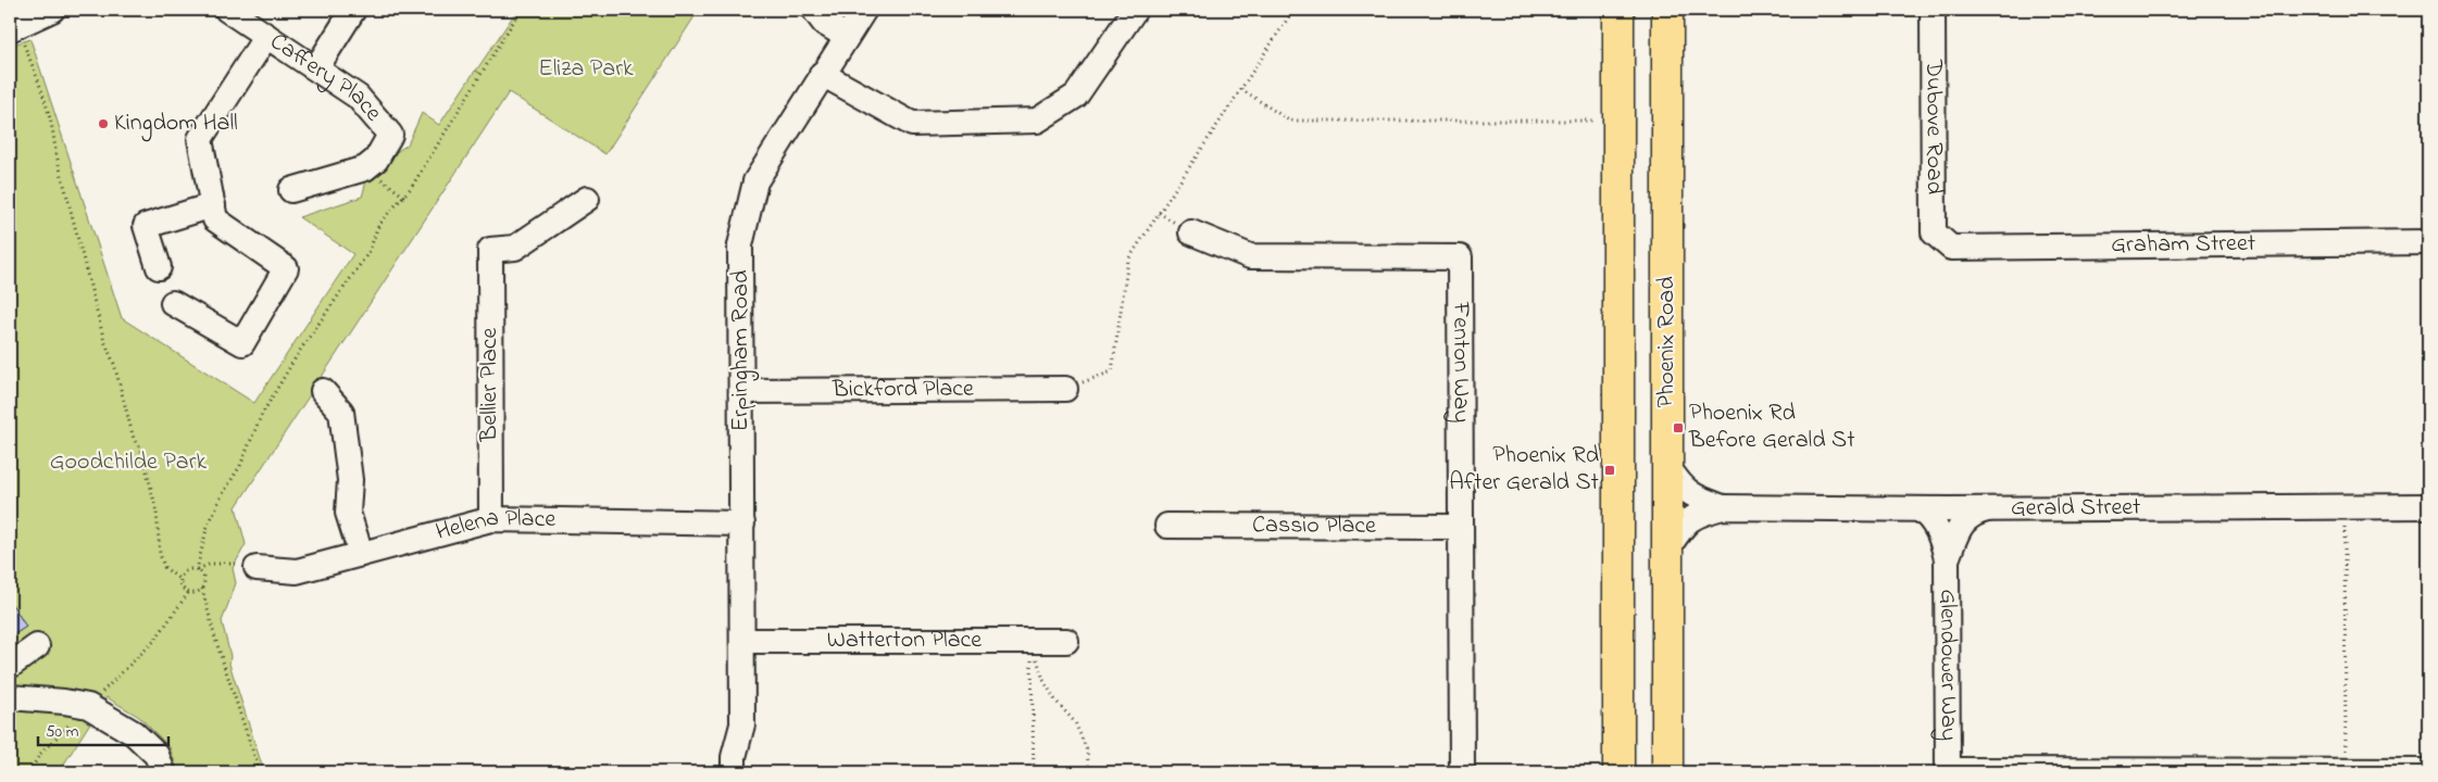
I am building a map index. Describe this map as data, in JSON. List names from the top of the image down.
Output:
{
  "streets": {
    "main road": ["Phoenix Road"],
    "street": [
      "Caffery Place",
      "Dubove Road",
      "Graham Street",
      "Erpingham Road",
      "Fenton Way",
      "Bellier Place",
      "Bickford Place",
      "Gerald Street",
      "Cassio Place",
      "Helena Place",
      "Watterton Place",
      "Glendower Way"
    ]
  },
  "crossings": [
    ["Dubove Road", "Graham Street"],
    ["Phoenix Road", "Gerald Street"],
    ["Erpingham Road", "Bickford Place"],
    ["Erpingham Road", "Helena Place"],
    ["Erpingham Road", "Watterton Place"],
    ["Fenton Way", "Cassio Place"],
    ["Bellier Place", "Helena Place"],
    ["Gerald Street", "Glendower Way"]
  ],
  "parks": ["Eliza Park", "Goodchilde Park"],
  "places": {
    "other": ["Kingdom Hall"],
    "transit": ["Phoenix Rd Before Gerald St", "Phoenix Rd After Gerald St"]
  },
  "scale_bar": "50 m"
}
